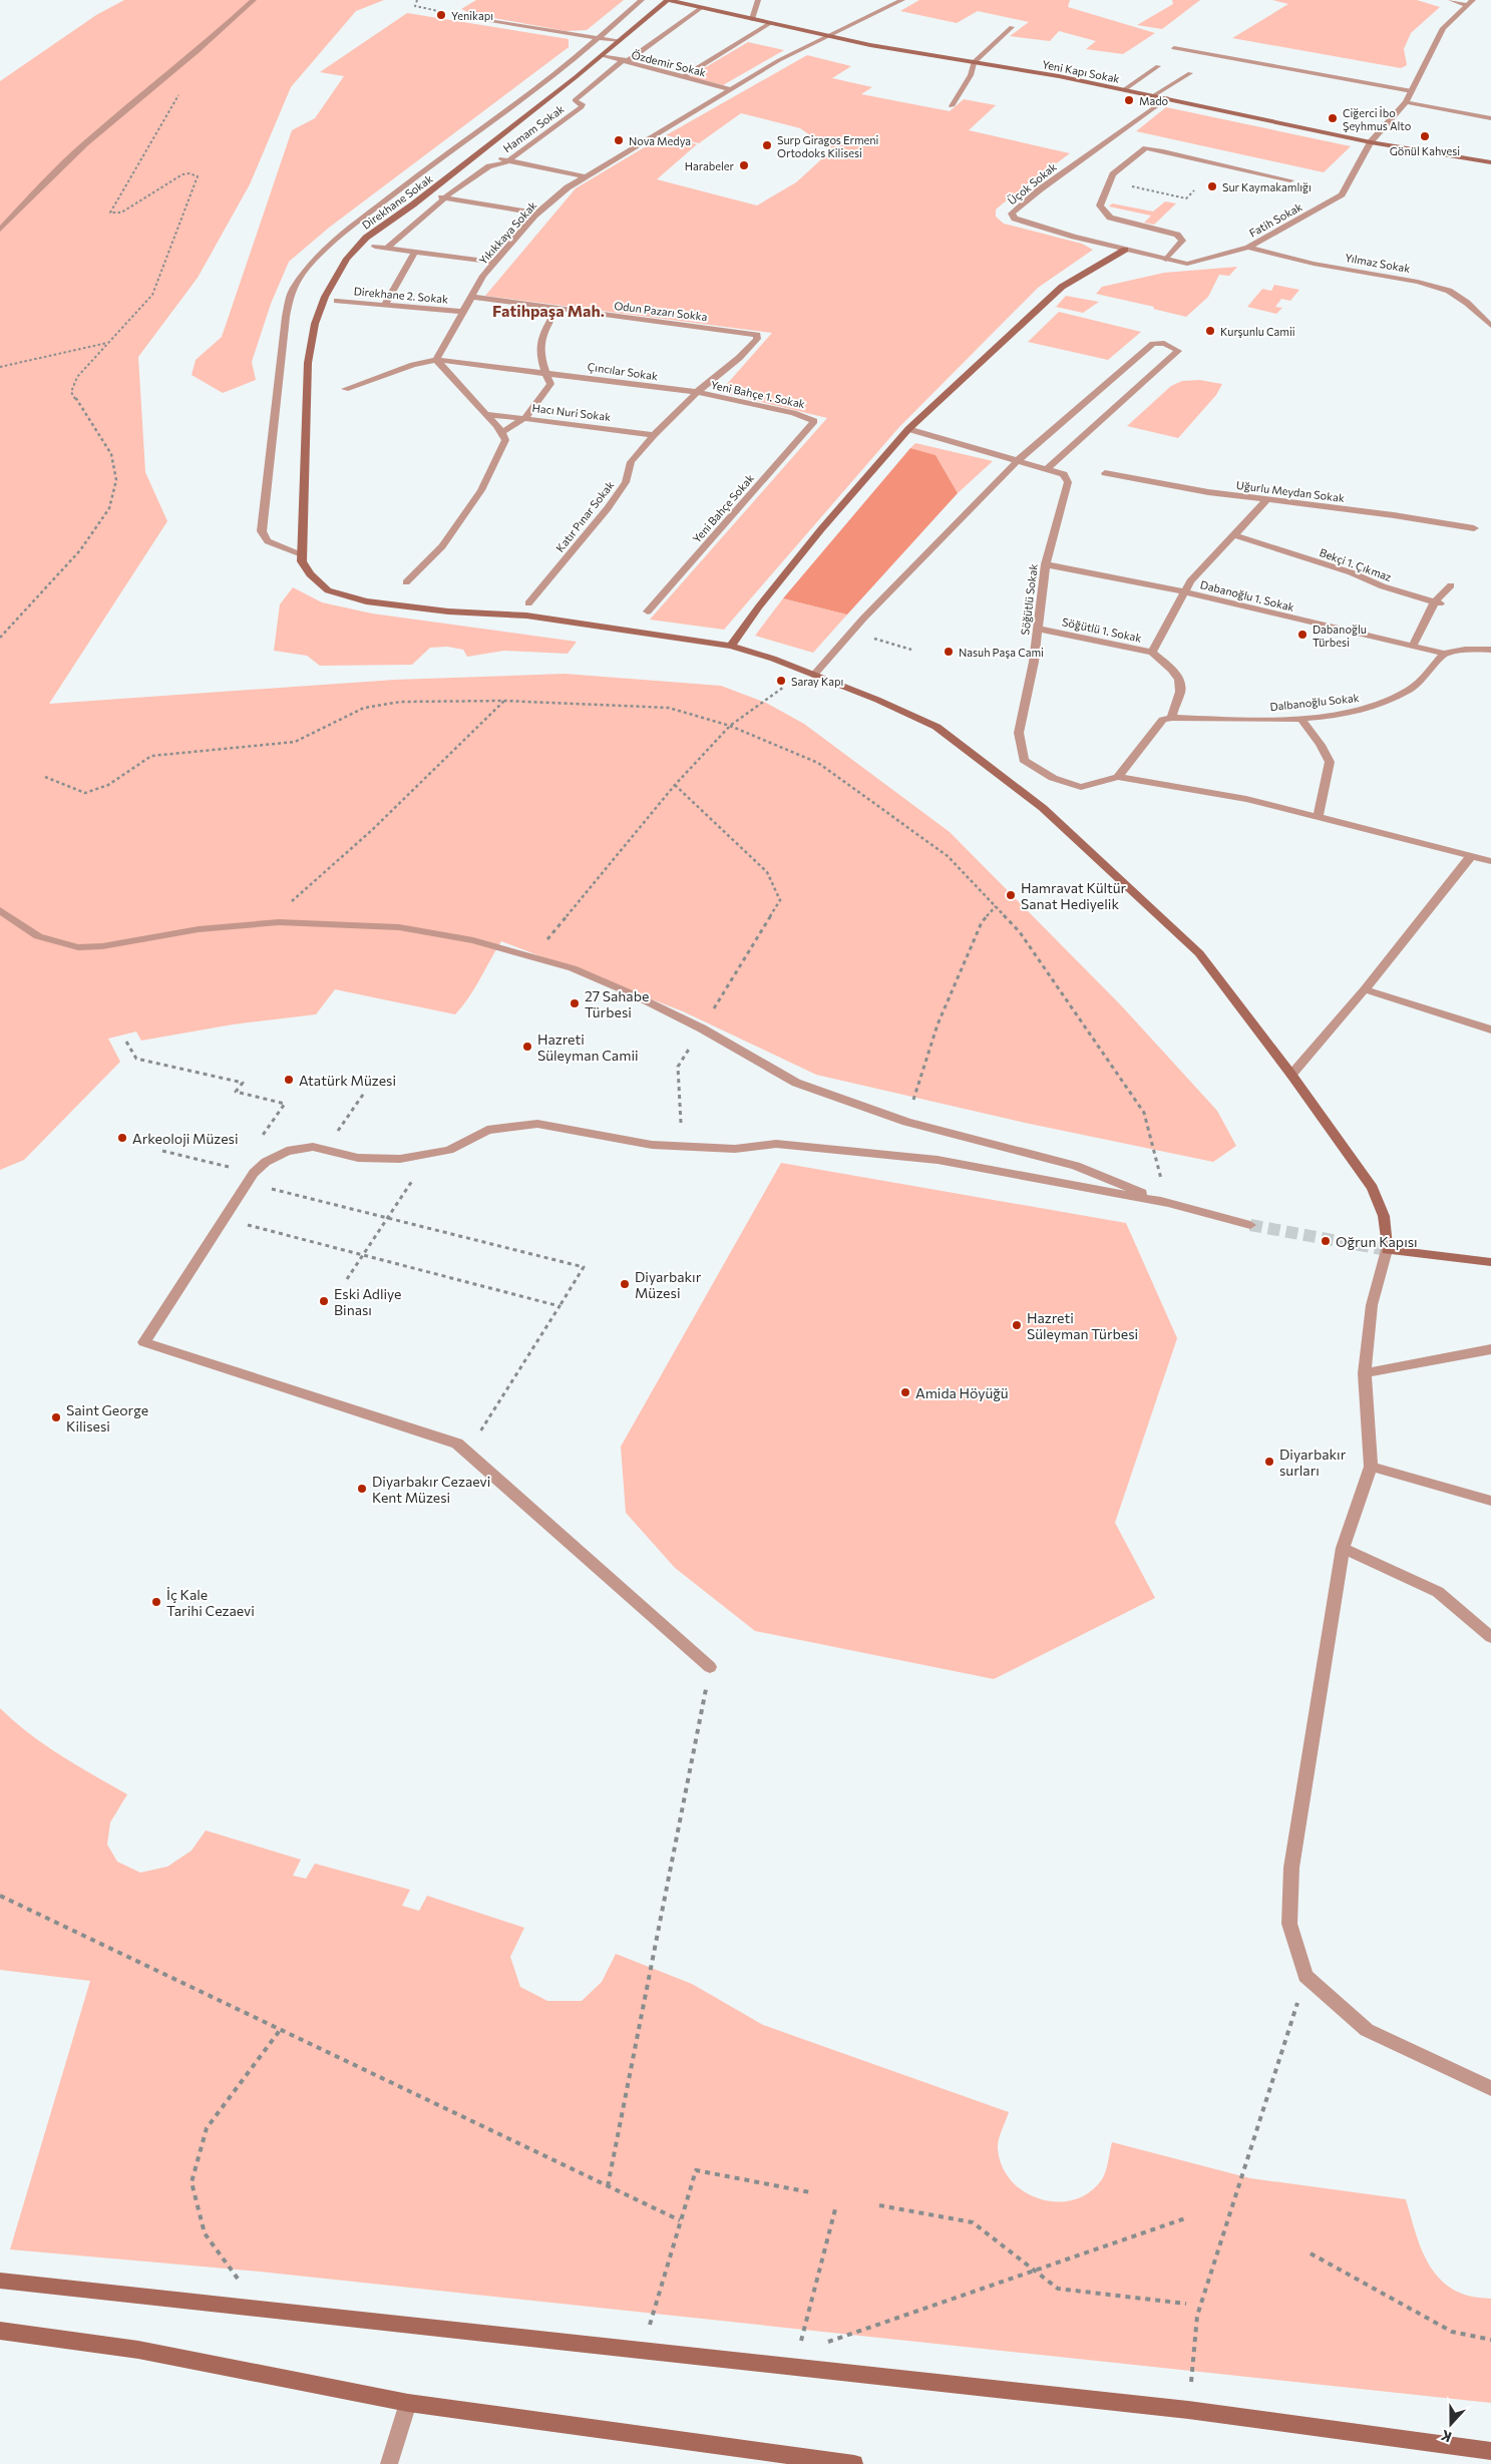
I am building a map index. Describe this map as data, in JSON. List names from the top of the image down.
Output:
{
  "streets": {
    "street": [
      "Özdemir Sokak",
      "Yeni Kapı Sokak",
      "Hamam Sokak",
      "Üçok Sokak",
      "Direkhane Sokak",
      "Fatih Sokak",
      "Yıkıkkaya Sokak",
      "Yılmaz Sokak",
      "Direkhane 2. Sokak",
      "Odun Pazarı Sokka",
      "Çıncılar Sokak",
      "Yeni Bahçe 1. Sokak",
      "Hacı Nuri Sokak",
      "Uğurlu Meydan Sokak",
      "Yeni Bahçe Sokak",
      "Katır Pınar Sokak",
      "Bekçi 1. Çıkmaz",
      "Dabanoğlu 1. Sokak",
      "Söğütlü Sokak",
      "Söğütlü 1. Sokak",
      "Dalbanoğlu Sokak"
    ]
  },
  "crossings": [
    ["Özdemir Sokak", "Hamam Sokak"],
    ["Özdemir Sokak", "Direkhane Sokak"],
    ["Özdemir Sokak", "Yıkıkkaya Sokak"],
    ["Yeni Kapı Sokak", "Hamam Sokak"],
    ["Yeni Kapı Sokak", "Üçok Sokak"],
    ["Yeni Kapı Sokak", "Direkhane Sokak"],
    ["Yeni Kapı Sokak", "Fatih Sokak"],
    ["Yeni Kapı Sokak", "Yıkıkkaya Sokak"],
    ["Üçok Sokak", "Fatih Sokak"],
    ["Fatih Sokak", "Yılmaz Sokak"],
    ["Yıkıkkaya Sokak", "Direkhane 2. Sokak"],
    ["Yıkıkkaya Sokak", "Odun Pazarı Sokka"],
    ["Yıkıkkaya Sokak", "Çıncılar Sokak"],
    ["Odun Pazarı Sokka", "Katır Pınar Sokak"],
    ["Çıncılar Sokak", "Yeni Bahçe 1. Sokak"],
    ["Çıncılar Sokak", "Katır Pınar Sokak"],
    ["Yeni Bahçe 1. Sokak", "Yeni Bahçe Sokak"],
    ["Yeni Bahçe 1. Sokak", "Katır Pınar Sokak"],
    ["Hacı Nuri Sokak", "Katır Pınar Sokak"],
    ["Uğurlu Meydan Sokak", "Söğütlü 1. Sokak"],
    ["Bekçi 1. Çıkmaz", "Söğütlü 1. Sokak"],
    ["Dabanoğlu 1. Sokak", "Söğütlü Sokak"],
    ["Dabanoğlu 1. Sokak", "Söğütlü 1. Sokak"],
    ["Dabanoğlu 1. Sokak", "Dalbanoğlu Sokak"],
    ["Söğütlü Sokak", "Söğütlü 1. Sokak"]
  ],
  "districts": ["Fatihpaşa Mah."],
  "places": [
    "Yenikapı",
    "Mado",
    "Ciğerci İbo Şeyhmus Alto",
    "Gönül Kahvesi",
    "Nova Medya",
    "Surp Giragos Ermeni Ortodoks Kilisesi",
    "Harabeler",
    "Sur Kaymakamlığı",
    "Kurşunlu Camii",
    "Dabanoğlu Türbesi",
    "Nasuh Paşa Cami",
    "Saray Kapı",
    "Hamravat Kültür Sanat Hediyelik",
    "27 Sahabe Türbesi",
    "Hazreti Süleyman Camii",
    "Atatürk Müzesi",
    "Arkeoloji Müzesi",
    "Oğrun Kapısı",
    "Diyarbakır Müzesi",
    "Eski Adliye Binası",
    "Hazreti Süleyman Türbesi",
    "Amida Höyüğü",
    "Saint George Kilisesi",
    "Diyarbakır surları",
    "Diyarbakır Cezaevi Kent Müzesi",
    "İç Kale Tarihi Cezaevi"
  ],
  "north": "bottom"
}
